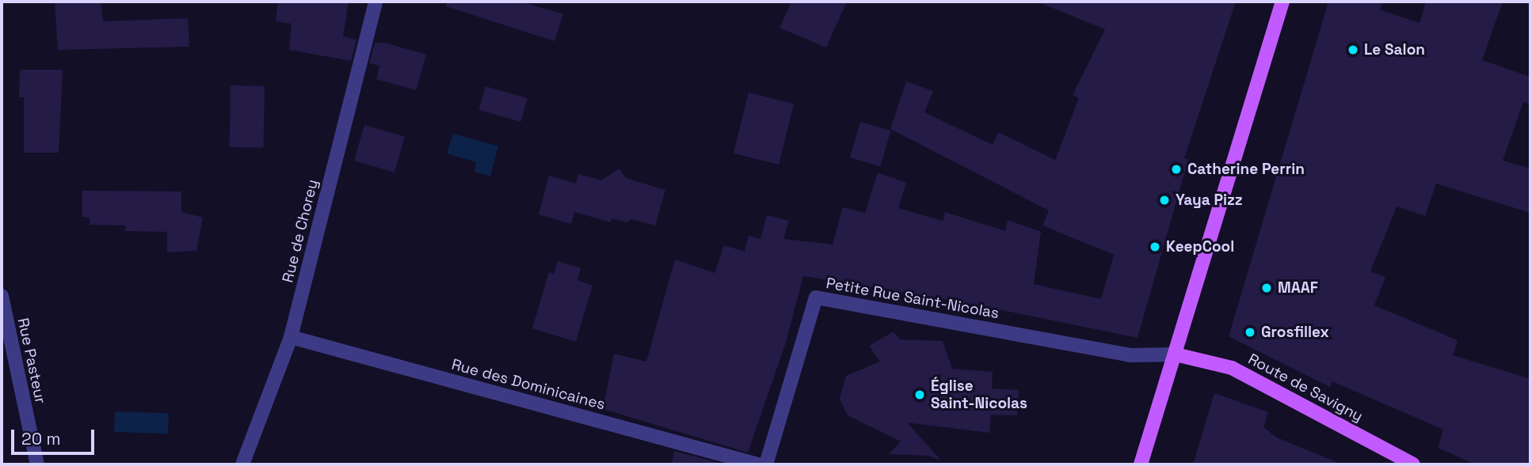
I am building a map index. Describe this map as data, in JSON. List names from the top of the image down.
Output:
{
  "streets": {
    "main road": ["Route de Savigny"],
    "street": [
      "Rue de Chorey",
      "Petite Rue Saint-Nicolas",
      "Rue Pasteur",
      "Rue des Dominicaines"
    ]
  },
  "crossings": [
    ["Rue de Chorey", "Rue des Dominicaines"],
    ["Petite Rue Saint-Nicolas", "Route de Savigny"]
  ],
  "places": [
    "Le Salon",
    "Catherine Perrin",
    "Yaya Pizz",
    "KeepCool",
    "MAAF",
    "Grosfillex",
    "Église Saint-Nicolas"
  ],
  "scale_bar": "20 m"
}
